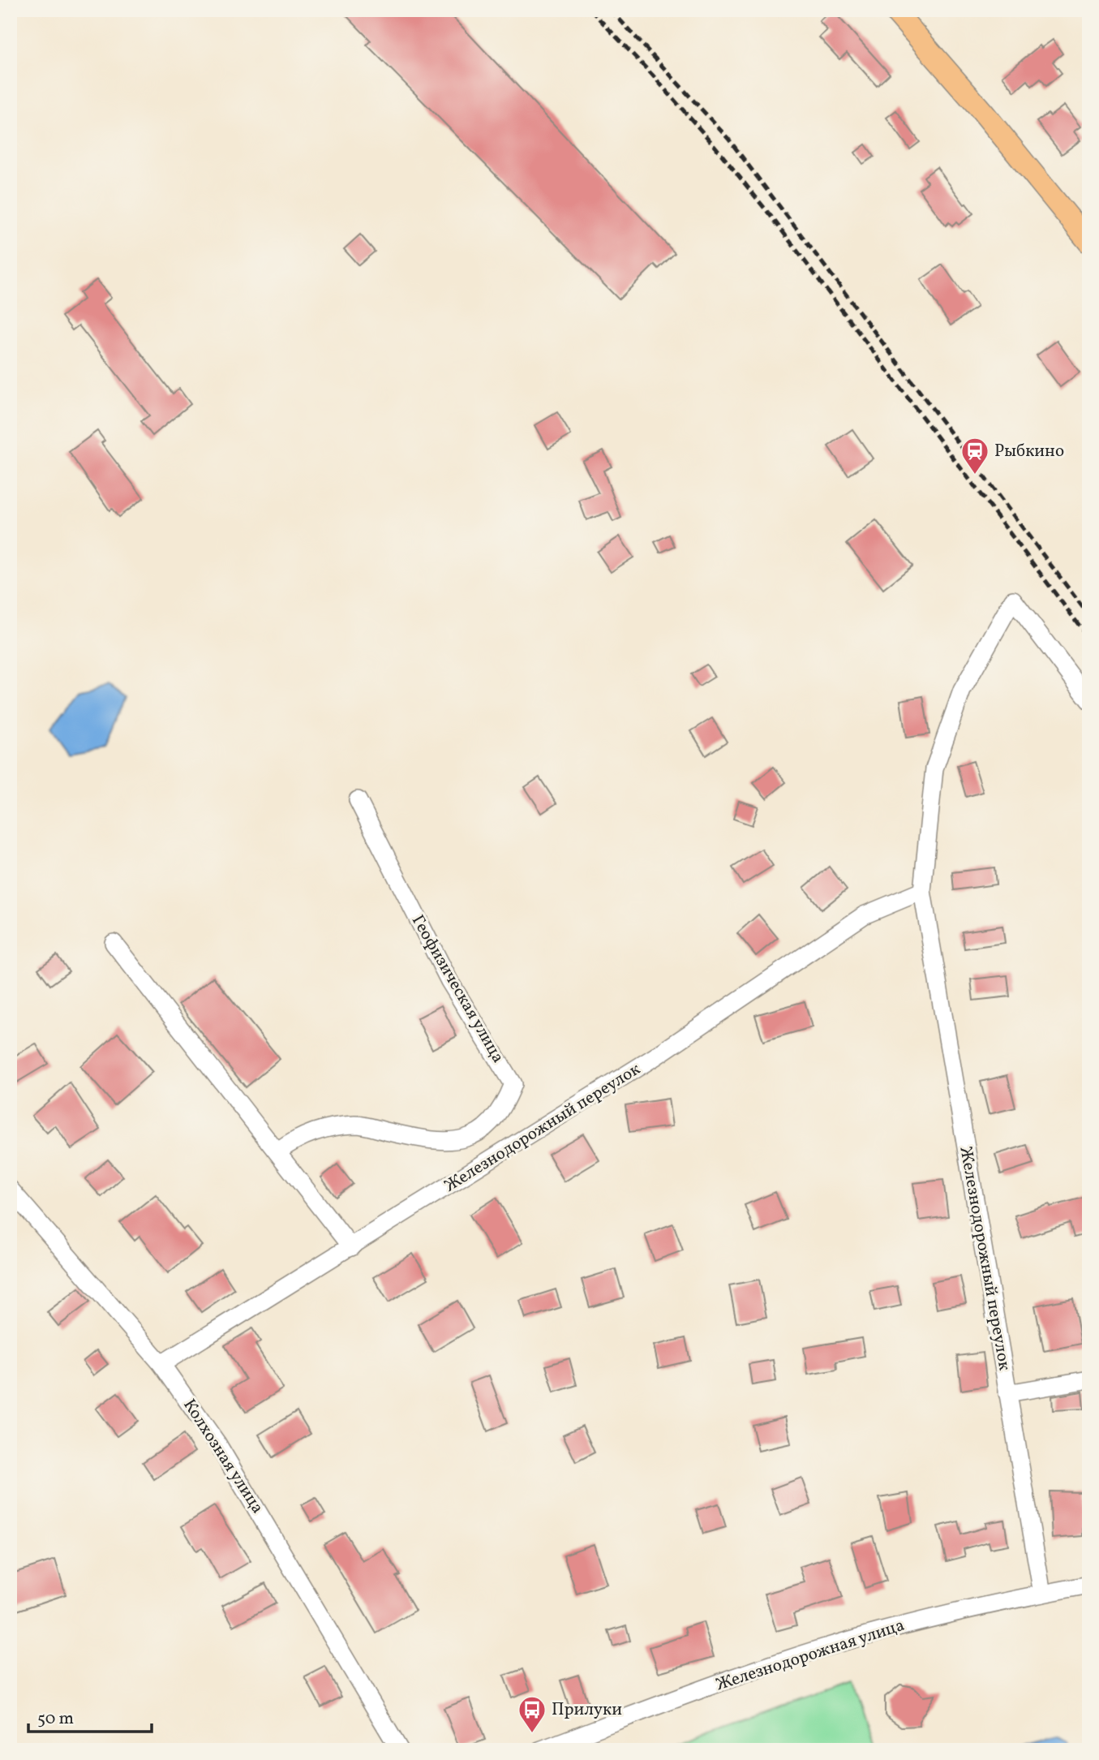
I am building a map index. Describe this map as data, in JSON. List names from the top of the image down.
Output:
{
  "streets": {
    "street": [
      "Геофизическая улица",
      "Железнодорожный переулок",
      "Колхозная улица",
      "Железнодорожная улица"
    ]
  },
  "crossings": [
    ["Железнодорожный переулок", "Колхозная улица"],
    ["Железнодорожный переулок", "Железнодорожная улица"]
  ],
  "places": {
    "station": ["Рыбкино"],
    "bus stop": ["Прилуки"]
  },
  "scale_bar": "50 m"
}
